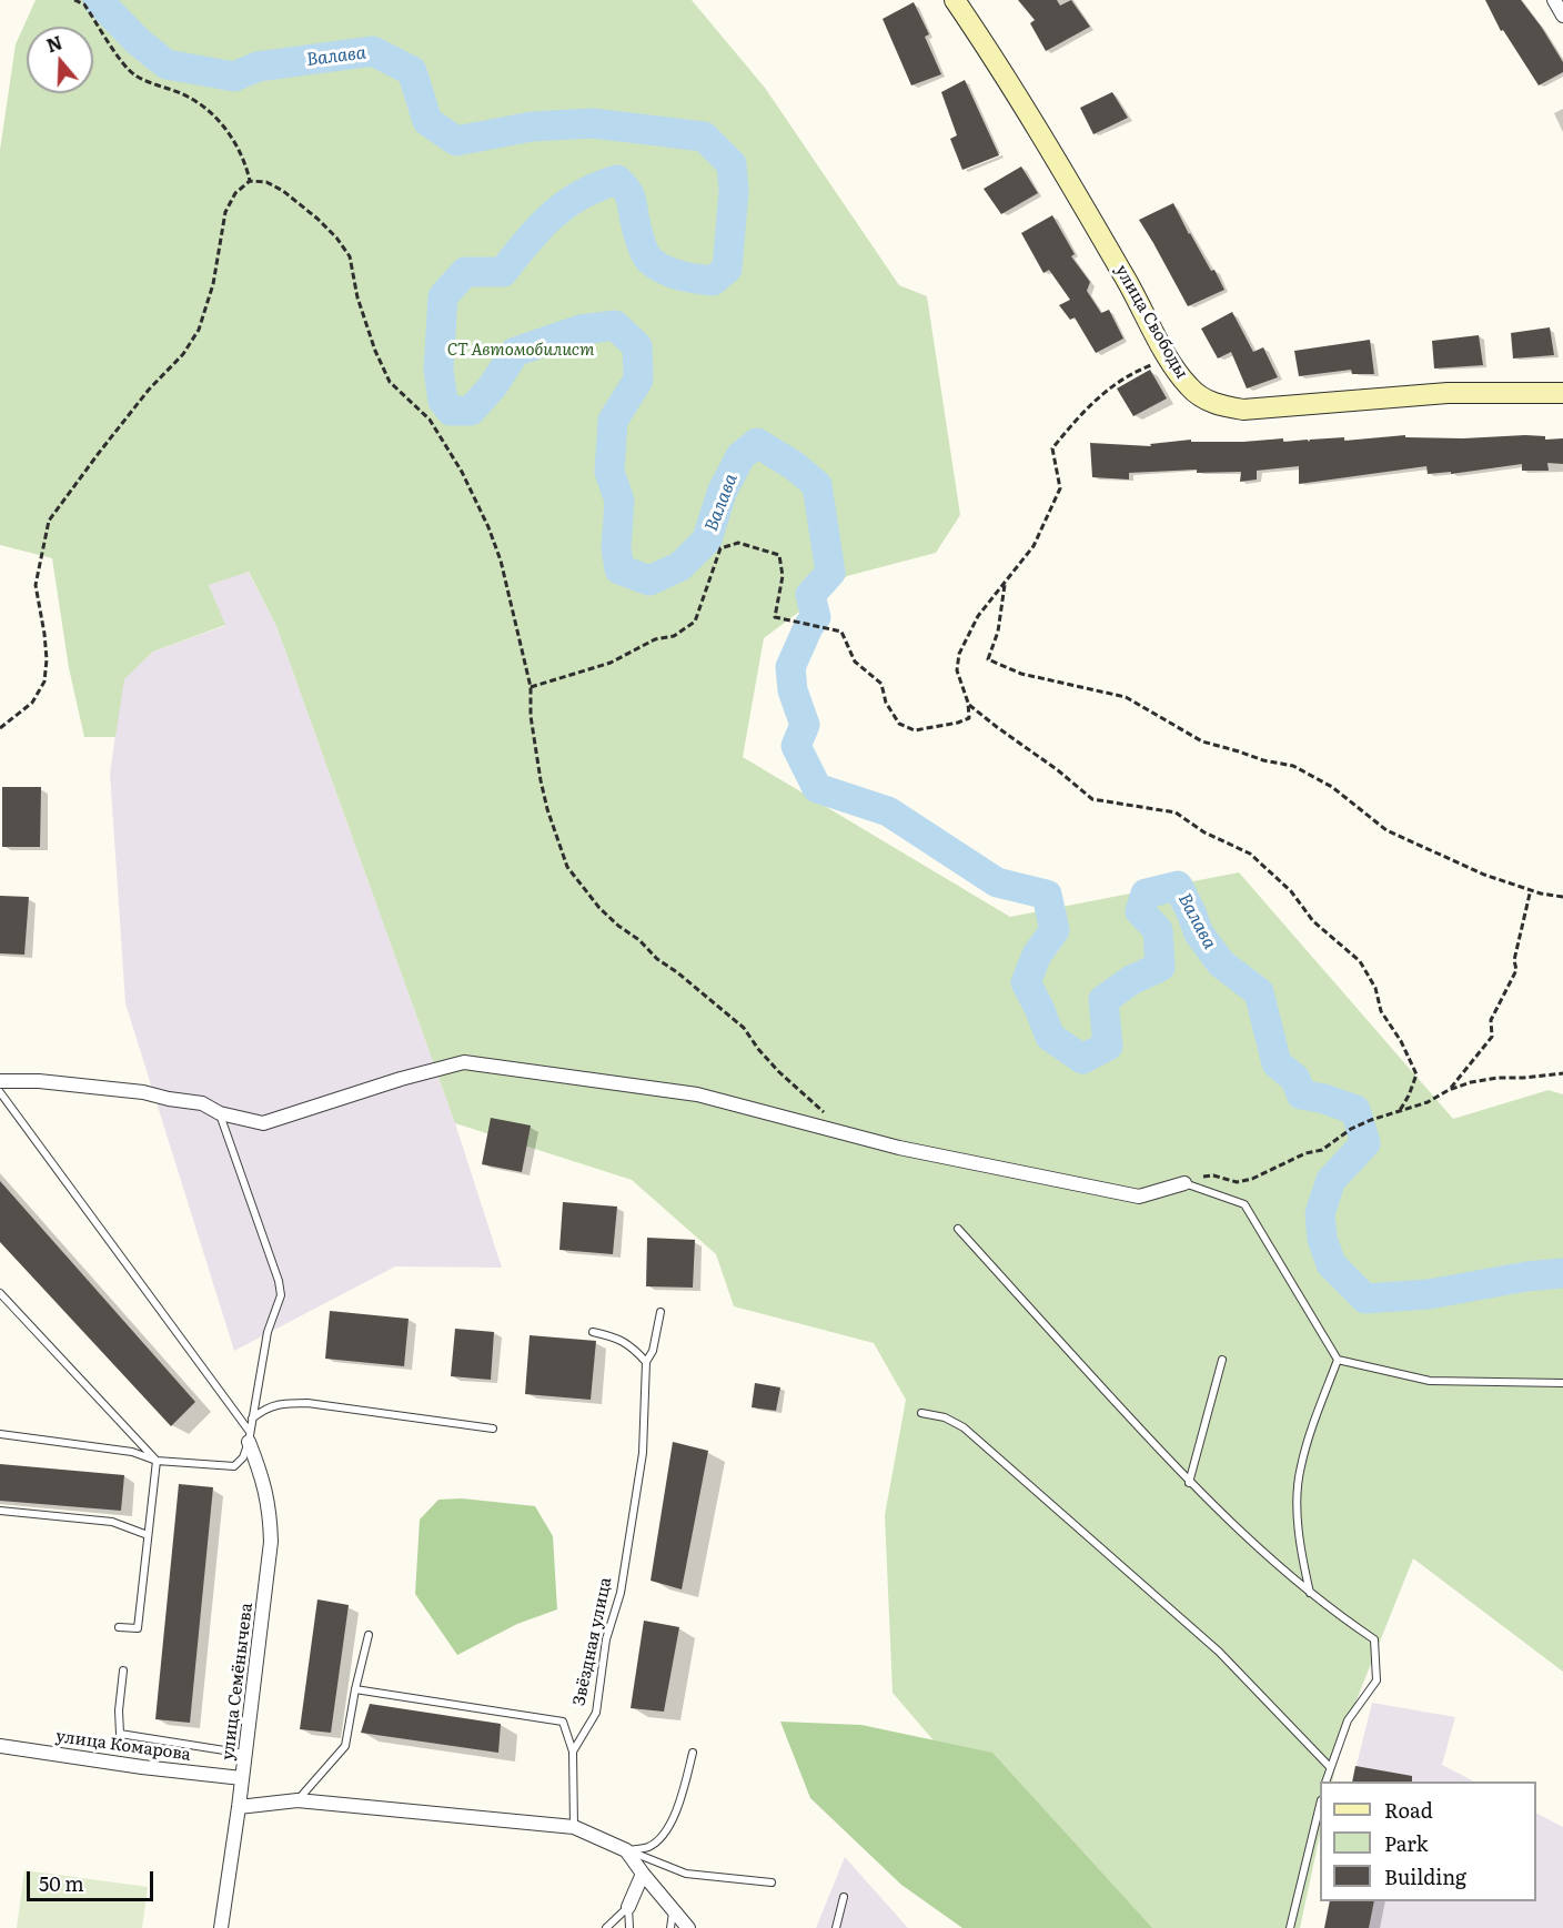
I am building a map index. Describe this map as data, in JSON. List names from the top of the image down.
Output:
{
  "streets": {
    "main road": ["улица Свободы"],
    "street": ["улица Семёнычева", "улица Комарова"],
    "lane": ["Звёздная улица"]
  },
  "crossings": [
    ["улица Семёнычева", "улица Комарова"]
  ],
  "water": ["Валава"],
  "parks": ["СТ Автомобилист"],
  "legend": ["Road", "Park", "Building"],
  "scale_bar": "50 m",
  "north": "top"
}
